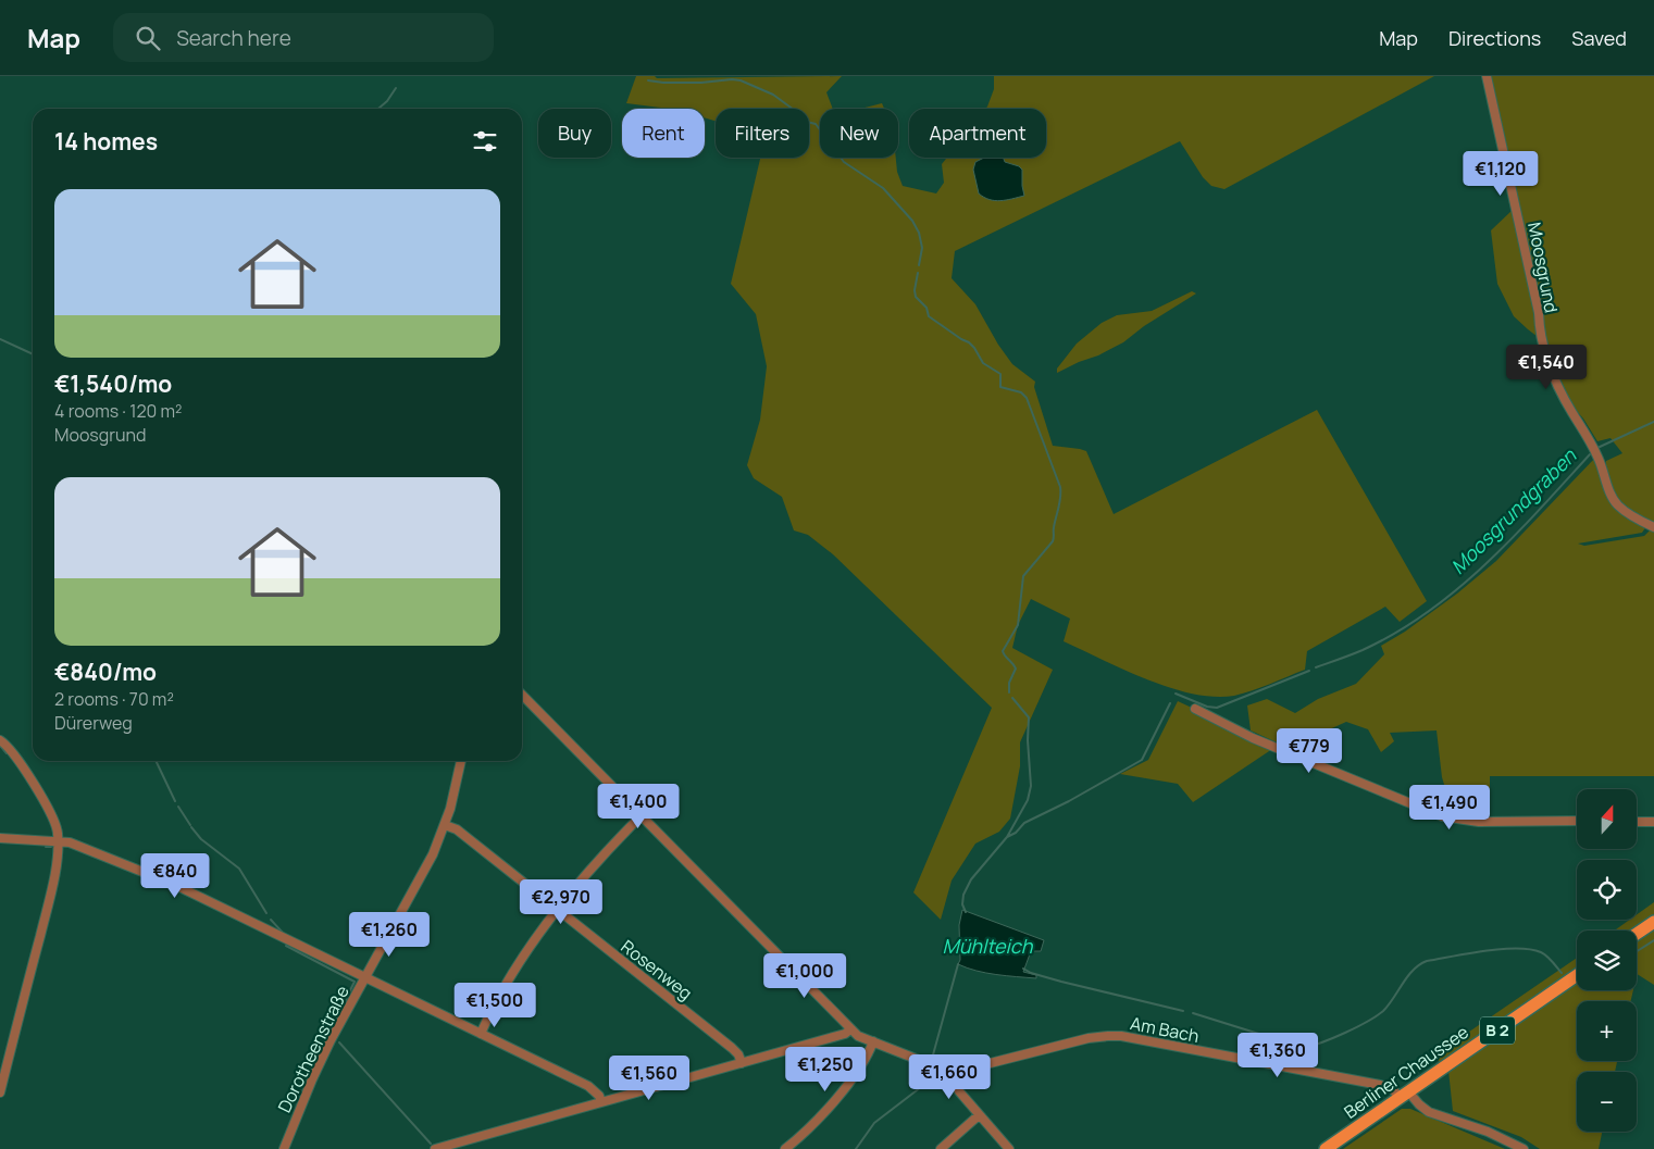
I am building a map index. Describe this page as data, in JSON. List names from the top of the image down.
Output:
{
  "streets": {
    "main road": ["B 2", "Berliner Chaussee"],
    "street": [
      "Moosgrund",
      "Rosenweg",
      "Am Bach",
      "Dorotheenstraße"
    ]
  },
  "crossings": [
    ["Rosenweg", "Dorotheenstraße"],
    ["Am Bach", "Berliner Chaussee"]
  ],
  "water": ["Moosgrundgraben", "Mühlteich"],
  "north": "top",
  "page": {
    "header": "Map",
    "search": "Search here",
    "nav": ["Map", "Directions", "Saved"],
    "chip": [
      "Buy",
      "Rent",
      "Filters",
      "New",
      "Apartment"
    ],
    "heading": "14 homes",
    "price": [
      "€1,120",
      "€1,540",
      "€779",
      "€1,400",
      "€1,490",
      "€840",
      "€2,970",
      "€1,260",
      "€1,000",
      "€1,500",
      "€1,360",
      "€1,250",
      "€1,660",
      "€1,560"
    ],
    "list": [
      {
        "name": "€1,540/mo",
        "note": "4 rooms · 120 m² · Moosgrund"
      },
      {
        "name": "€840/mo",
        "note": "2 rooms · 70 m² · Dürerweg"
      }
    ],
    "map_buttons": ["+", "−"]
  }
}
